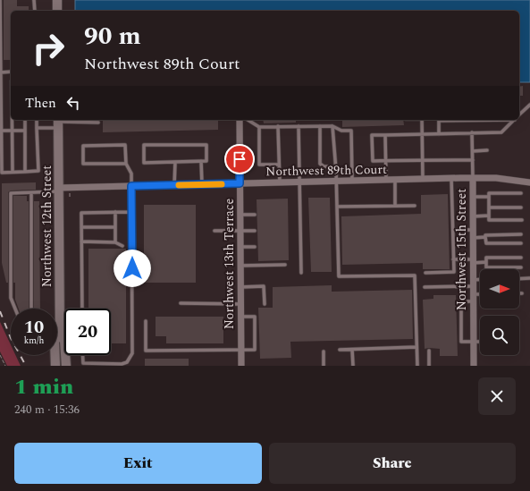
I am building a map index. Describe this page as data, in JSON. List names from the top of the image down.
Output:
{
  "streets": {
    "main road": ["Northwest 12th Street"],
    "street": ["Northwest 89th Court", "Northwest 15th Street", "Northwest 13th Terrace"]
  },
  "crossings": [
    ["Northwest 89th Court", "Northwest 12th Street"],
    ["Northwest 89th Court", "Northwest 15th Street"],
    ["Northwest 89th Court", "Northwest 13th Terrace"]
  ],
  "north": "right",
  "page": {
    "turn": ["90 m", "Northwest 89th Court"],
    "then": "Then",
    "speed": "10 km/h",
    "limit": "20",
    "heading": ["1 min", "240 m · 15:36"],
    "buttons": ["Exit", "Share"]
  }
}
